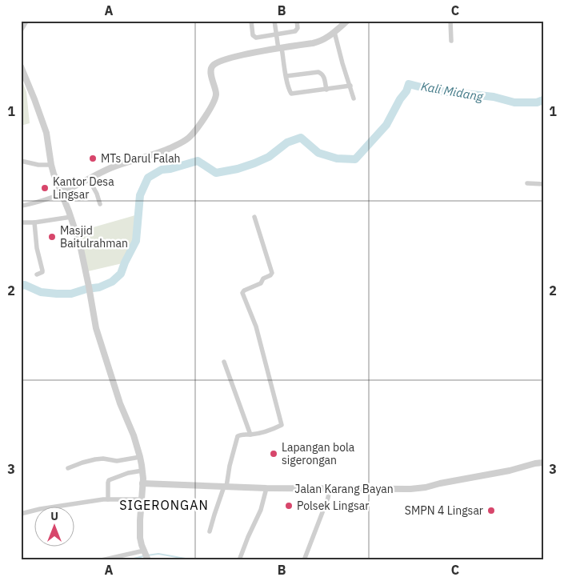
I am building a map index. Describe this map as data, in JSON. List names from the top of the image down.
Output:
{
  "streets": {
    "street": ["Jalan Karang Bayan"]
  },
  "districts": ["SIGERONGAN"],
  "water": ["Kali Midang"],
  "places": [
    "MTs Darul Falah",
    "Kantor Desa Lingsar",
    "Masjid Baitulrahman",
    "Lapangan bola sigerongan",
    "Polsek Lingsar",
    "SMPN 4 Lingsar"
  ],
  "north": "top",
  "grid": {
    "columns": ["A", "B", "C"],
    "rows": ["1", "2", "3"]
  }
}
